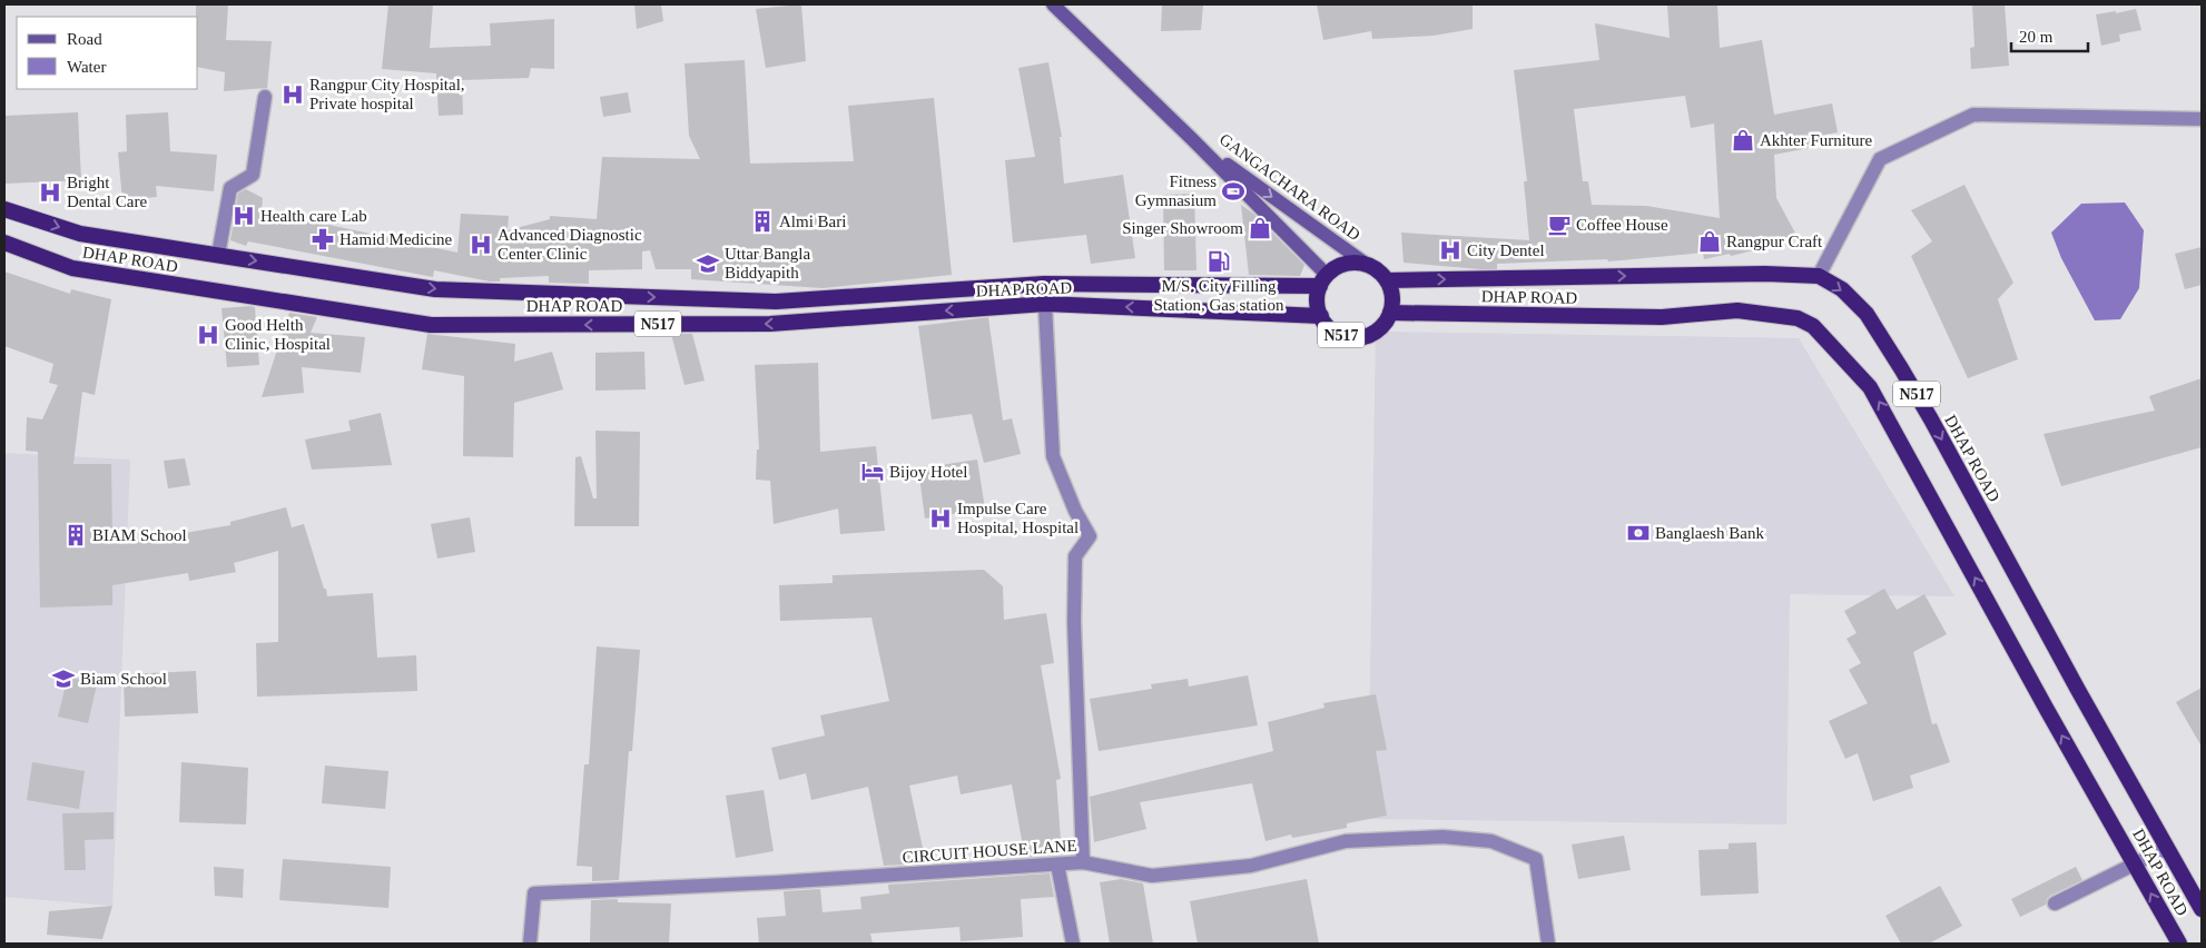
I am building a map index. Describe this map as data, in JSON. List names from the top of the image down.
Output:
{
  "streets": {
    "highway": ["DHAP ROAD", "N517"],
    "main road": ["GANGACHARA ROAD"],
    "street": ["CIRCUIT HOUSE LANE"]
  },
  "crossings": [
    ["GANGACHARA ROAD", "DHAP ROAD"],
    ["GANGACHARA ROAD", "N517"],
    ["DHAP ROAD", "N517"]
  ],
  "places": {
    "hospital": [
      "Rangpur City Hospital, Private hospital",
      "Bright Dental Care",
      "Health care Lab",
      "Advanced Diagnostic Center Clinic",
      "City Dentel",
      "Good Helth Clinic, Hospital",
      "Impulse Care Hospital, Hospital"
    ],
    "shop": ["Akhter Furniture", "Singer Showroom", "Rangpur Craft"],
    "sports": ["Fitness Gymnasium"],
    "building": ["Almi Bari", "BIAM School"],
    "cafe": ["Coffee House"],
    "pharmacy": ["Hamid Medicine"],
    "fuel station": ["M/S. City Filling Station, Gas station"],
    "school or university": ["Uttar Bangla Biddyapith", "Biam School"],
    "hotel": ["Bijoy Hotel"],
    "bank": ["Banglaesh Bank"]
  },
  "legend": ["Road", "Water"],
  "scale_bar": "20 m"
}
